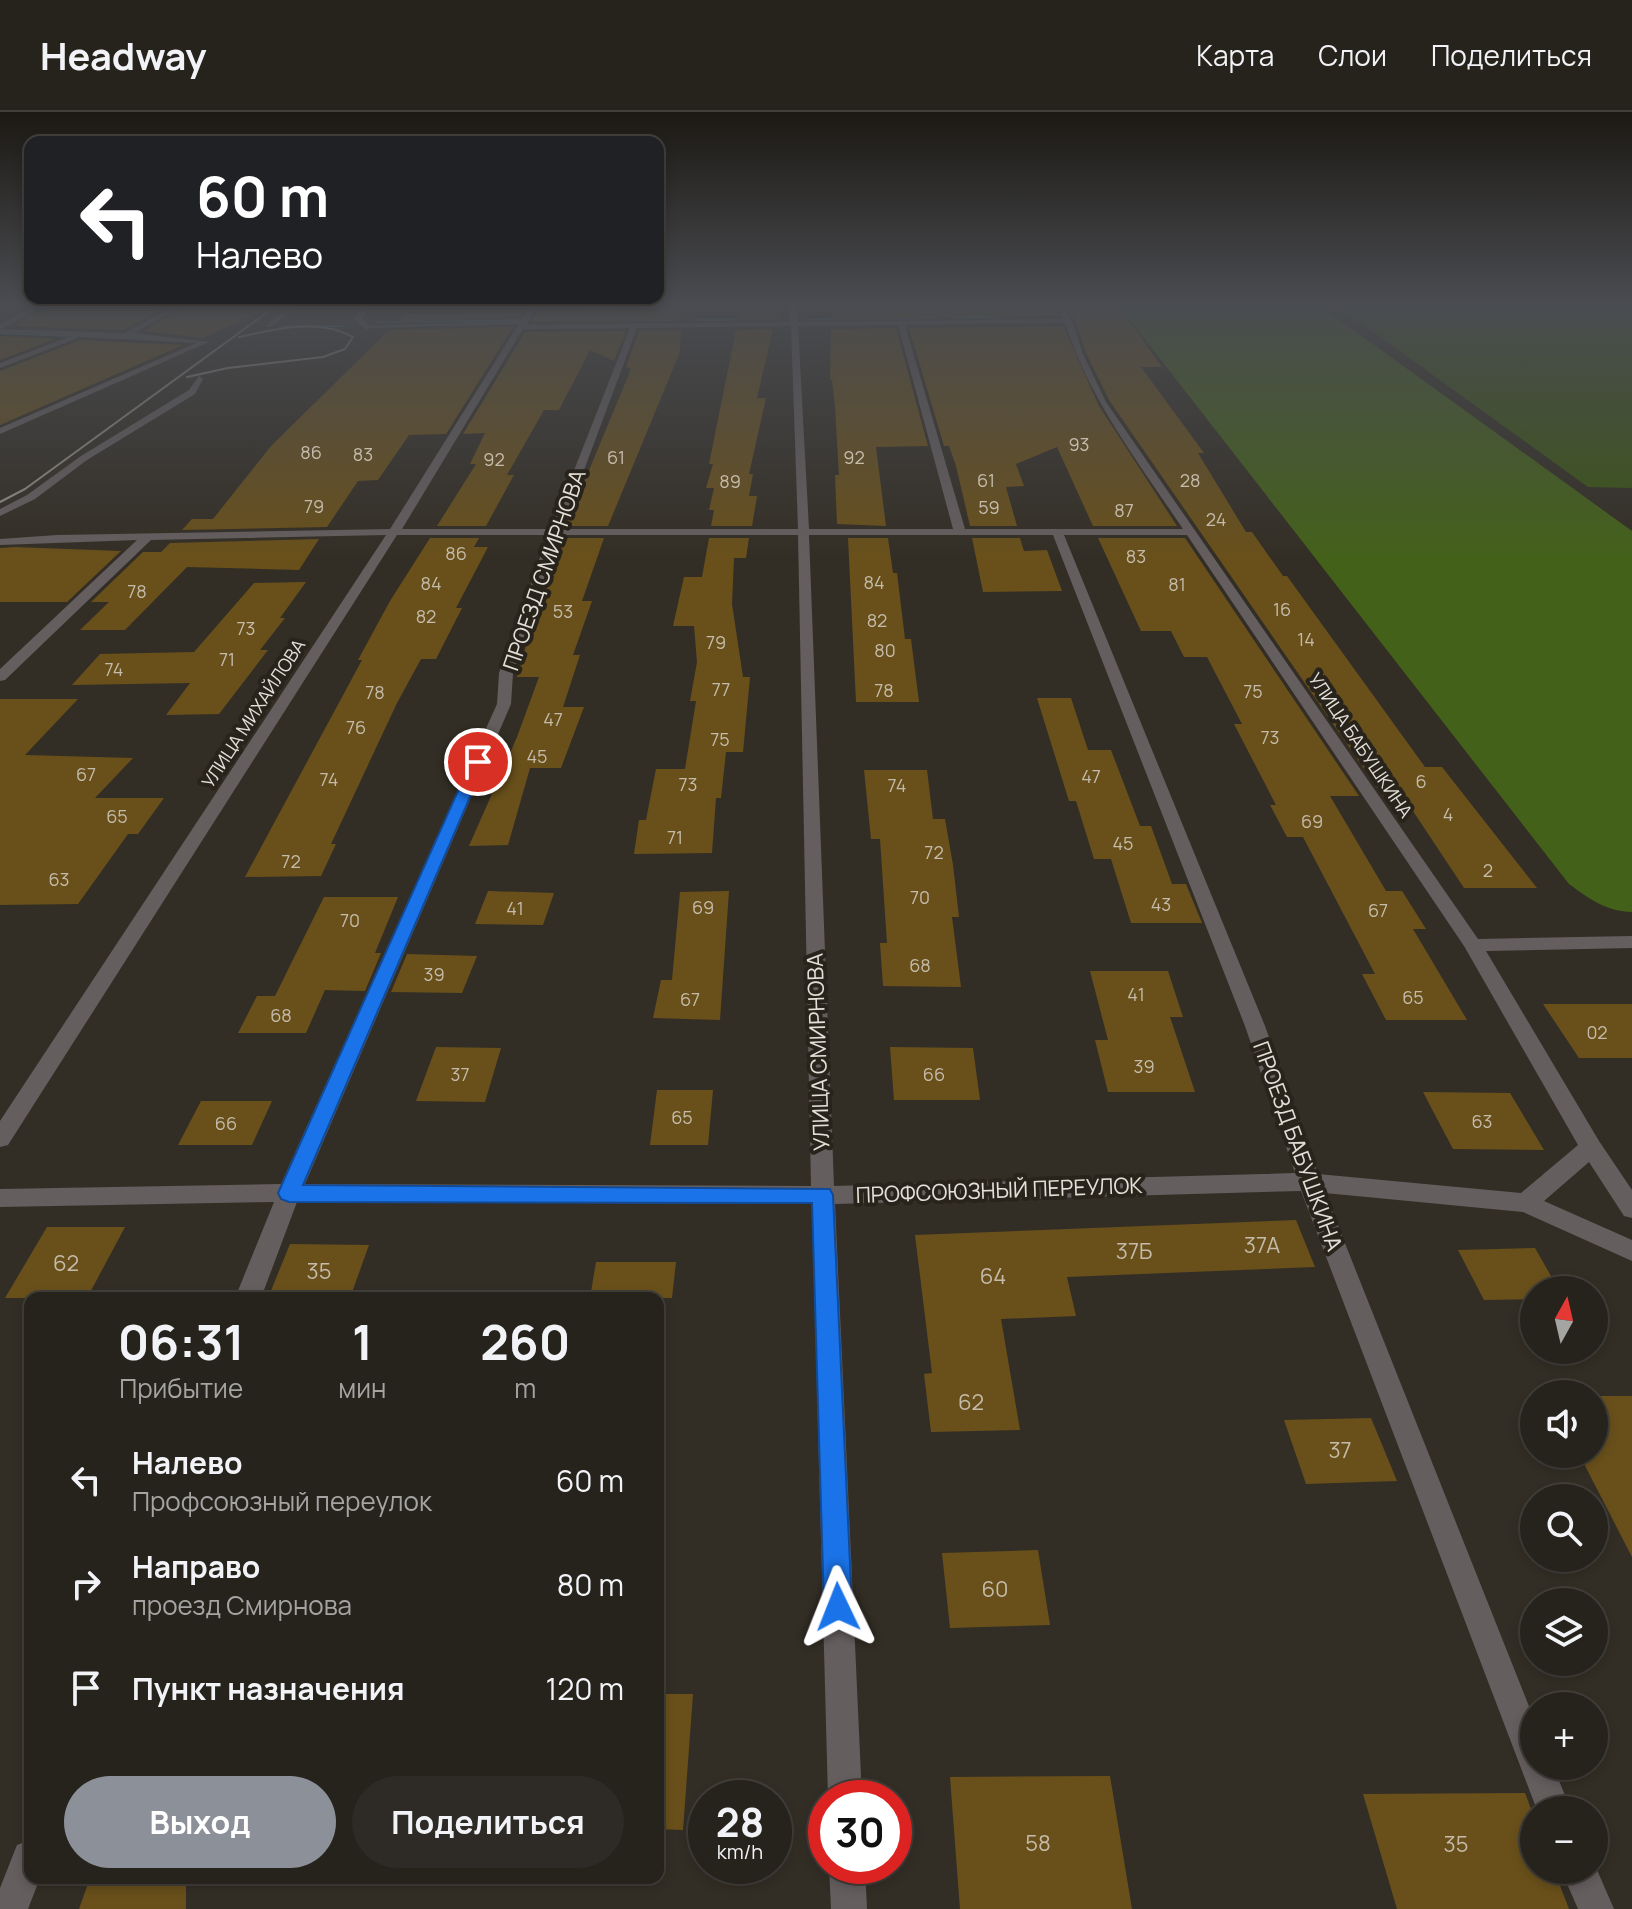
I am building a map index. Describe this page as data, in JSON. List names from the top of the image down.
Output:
{
  "streets": {
    "street": [
      "ПРОЕЗД СМИРНОВА",
      "УЛИЦА МИХАЙЛОВА",
      "УЛИЦА БАБУШКИНА",
      "УЛИЦА СМИРНОВА",
      "ПРОЕЗД БАБУШКИНА",
      "ПРОФСОЮЗНЫЙ ПЕРЕУЛОК"
    ]
  },
  "crossings": [
    ["ПРОЕЗД СМИРНОВА", "ПРОФСОЮЗНЫЙ ПЕРЕУЛОК"],
    ["УЛИЦА СМИРНОВА", "ПРОФСОЮЗНЫЙ ПЕРЕУЛОК"],
    ["ПРОЕЗД БАБУШКИНА", "ПРОФСОЮЗНЫЙ ПЕРЕУЛОК"]
  ],
  "house_numbers": [
    "93",
    "86",
    "83",
    "61",
    "92",
    "92",
    "61",
    "28",
    "89",
    "79",
    "59",
    "87",
    "24",
    "86",
    "83",
    "84",
    "84",
    "81",
    "78",
    "16",
    "53",
    "82",
    "82",
    "73",
    "14",
    "79",
    "80",
    "71",
    "74",
    "77",
    "78",
    "75",
    "78",
    "47",
    "76",
    "73",
    "75",
    "45",
    "67",
    "47",
    "74",
    "6",
    "73",
    "74",
    "4",
    "65",
    "69",
    "71",
    "45",
    "72",
    "72",
    "2",
    "63",
    "70",
    "43",
    "69",
    "41",
    "67",
    "70",
    "68",
    "39",
    "41",
    "65",
    "67",
    "68",
    "02",
    "39",
    "37",
    "66",
    "65",
    "63",
    "66",
    "37А",
    "37Б",
    "62",
    "35",
    "64",
    "62",
    "37",
    "60",
    "58",
    "35"
  ],
  "north": "top",
  "page": {
    "header": "Headway",
    "nav": ["Карта", "Слои", "Поделиться"],
    "turn": ["60 m", "Налево"],
    "map_buttons": ["+", "−"],
    "eta": [
      "06:31",
      "Прибытие",
      "1",
      "мин",
      "260",
      "m"
    ],
    "list": [
      {
        "name": "Налево",
        "note": "Профсоюзный переулок",
        "value": "60 m"
      },
      {
        "name": "Направо",
        "note": "проезд Смирнова",
        "value": "80 m"
      },
      {
        "name": "Пункт назначения",
        "value": "120 m"
      }
    ],
    "buttons": ["Выход", "Поделиться"],
    "speed": "28 km/h",
    "limit": "30"
  }
}
